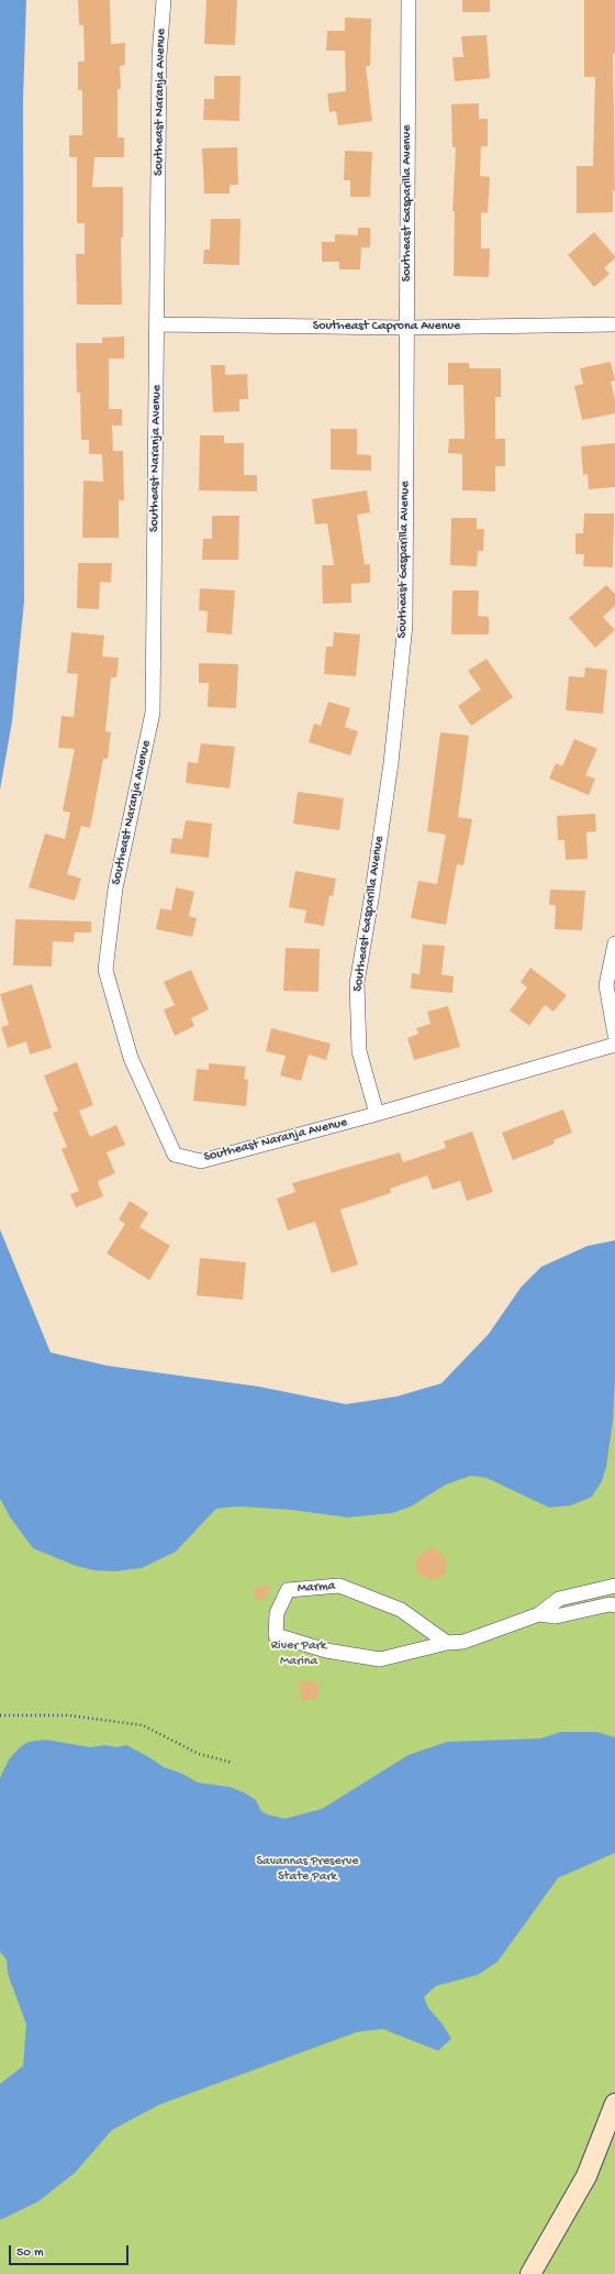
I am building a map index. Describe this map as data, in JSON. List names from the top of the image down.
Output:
{
  "streets": {
    "street": [
      "Southeast Naranja Avenue",
      "Southeast Gasparilla Avenue",
      "Southeast Caprona Avenue",
      "Marma"
    ]
  },
  "crossings": [
    ["Southeast Naranja Avenue", "Southeast Gasparilla Avenue"],
    ["Southeast Naranja Avenue", "Southeast Caprona Avenue"],
    ["Southeast Gasparilla Avenue", "Southeast Caprona Avenue"]
  ],
  "parks": ["River Park Marina", "Savannas Preserve State Park"],
  "scale_bar": "50 m"
}
